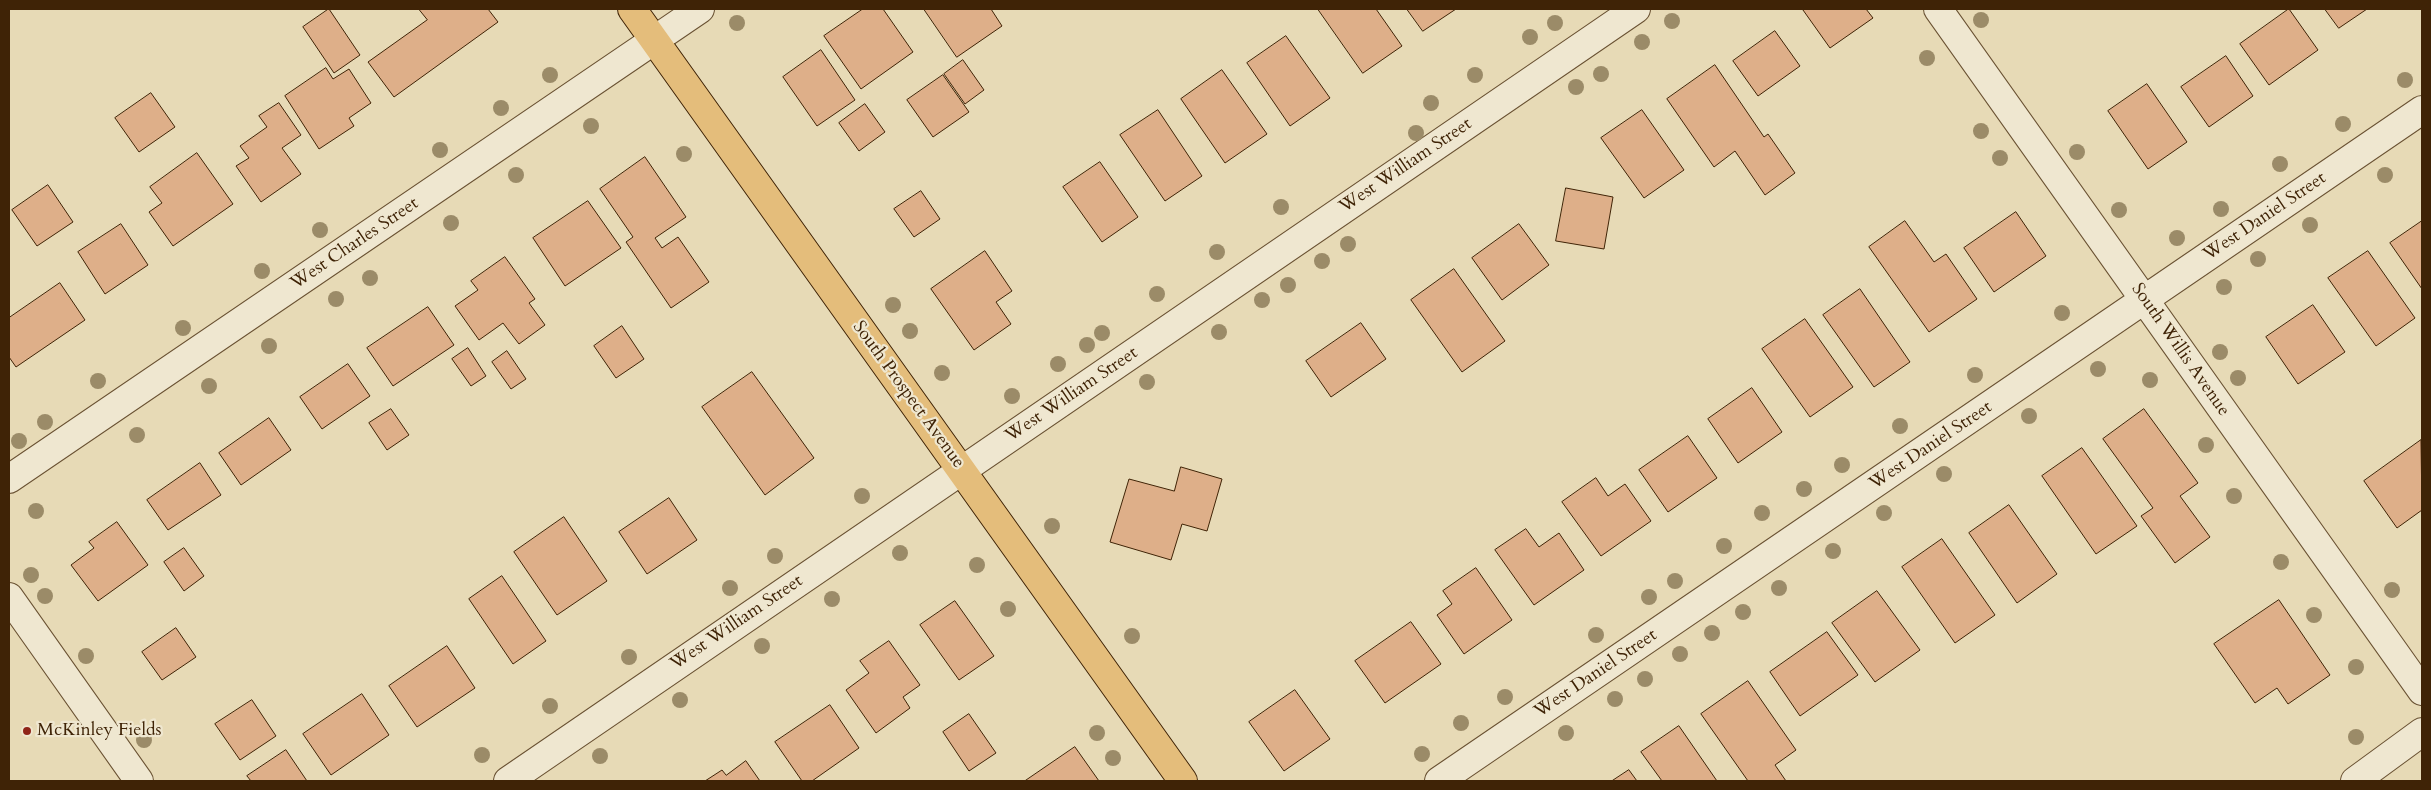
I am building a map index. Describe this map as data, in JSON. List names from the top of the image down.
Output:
{
  "streets": {
    "main road": ["South Prospect Avenue"],
    "street": [
      "West William Street",
      "West Daniel Street",
      "West Charles Street",
      "South Willis Avenue"
    ]
  },
  "crossings": [
    ["West William Street", "South Prospect Avenue"],
    ["West Daniel Street", "South Willis Avenue"],
    ["West Charles Street", "South Prospect Avenue"]
  ],
  "places": ["McKinley Fields"]
}
